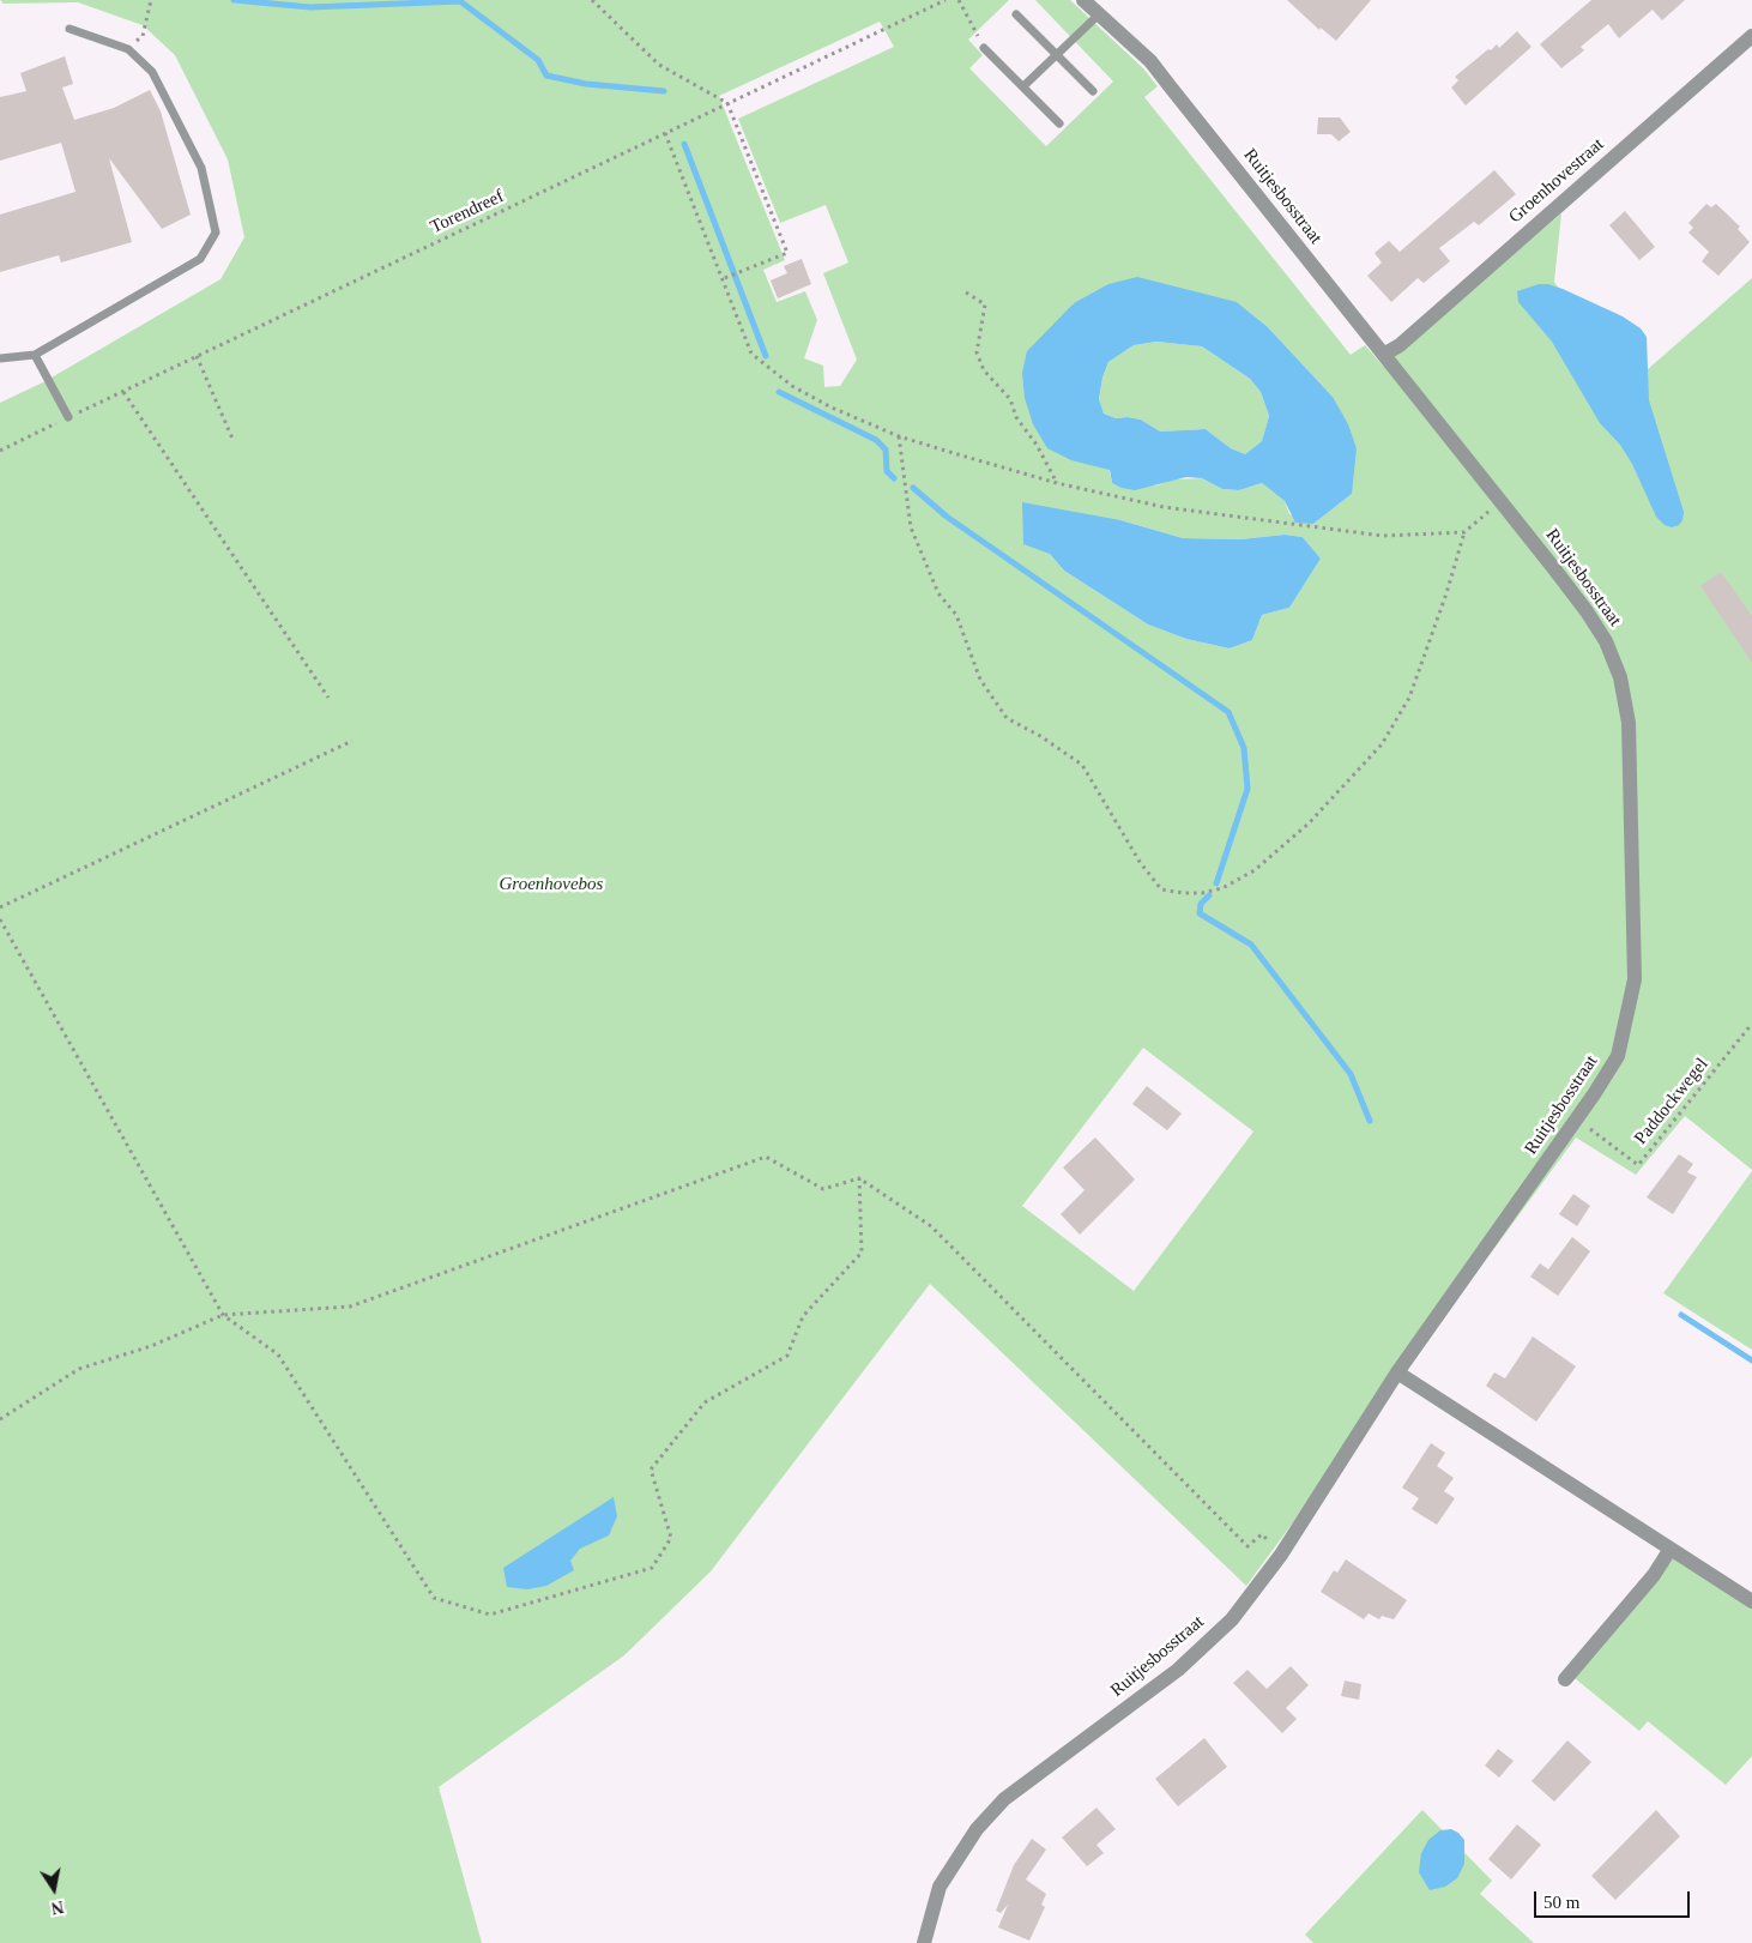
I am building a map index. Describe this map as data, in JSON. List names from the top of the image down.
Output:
{
  "streets": {
    "street": ["Groenhovestraat", "Ruitjesbosstraat"],
    "path": ["Torendreef", "Paddockwegel"]
  },
  "crossings": [
    ["Groenhovestraat", "Ruitjesbosstraat"],
    ["Ruitjesbosstraat", "Paddockwegel"]
  ],
  "parks": ["Groenhovebos"],
  "scale_bar": "50 m",
  "north": "bottom"
}
